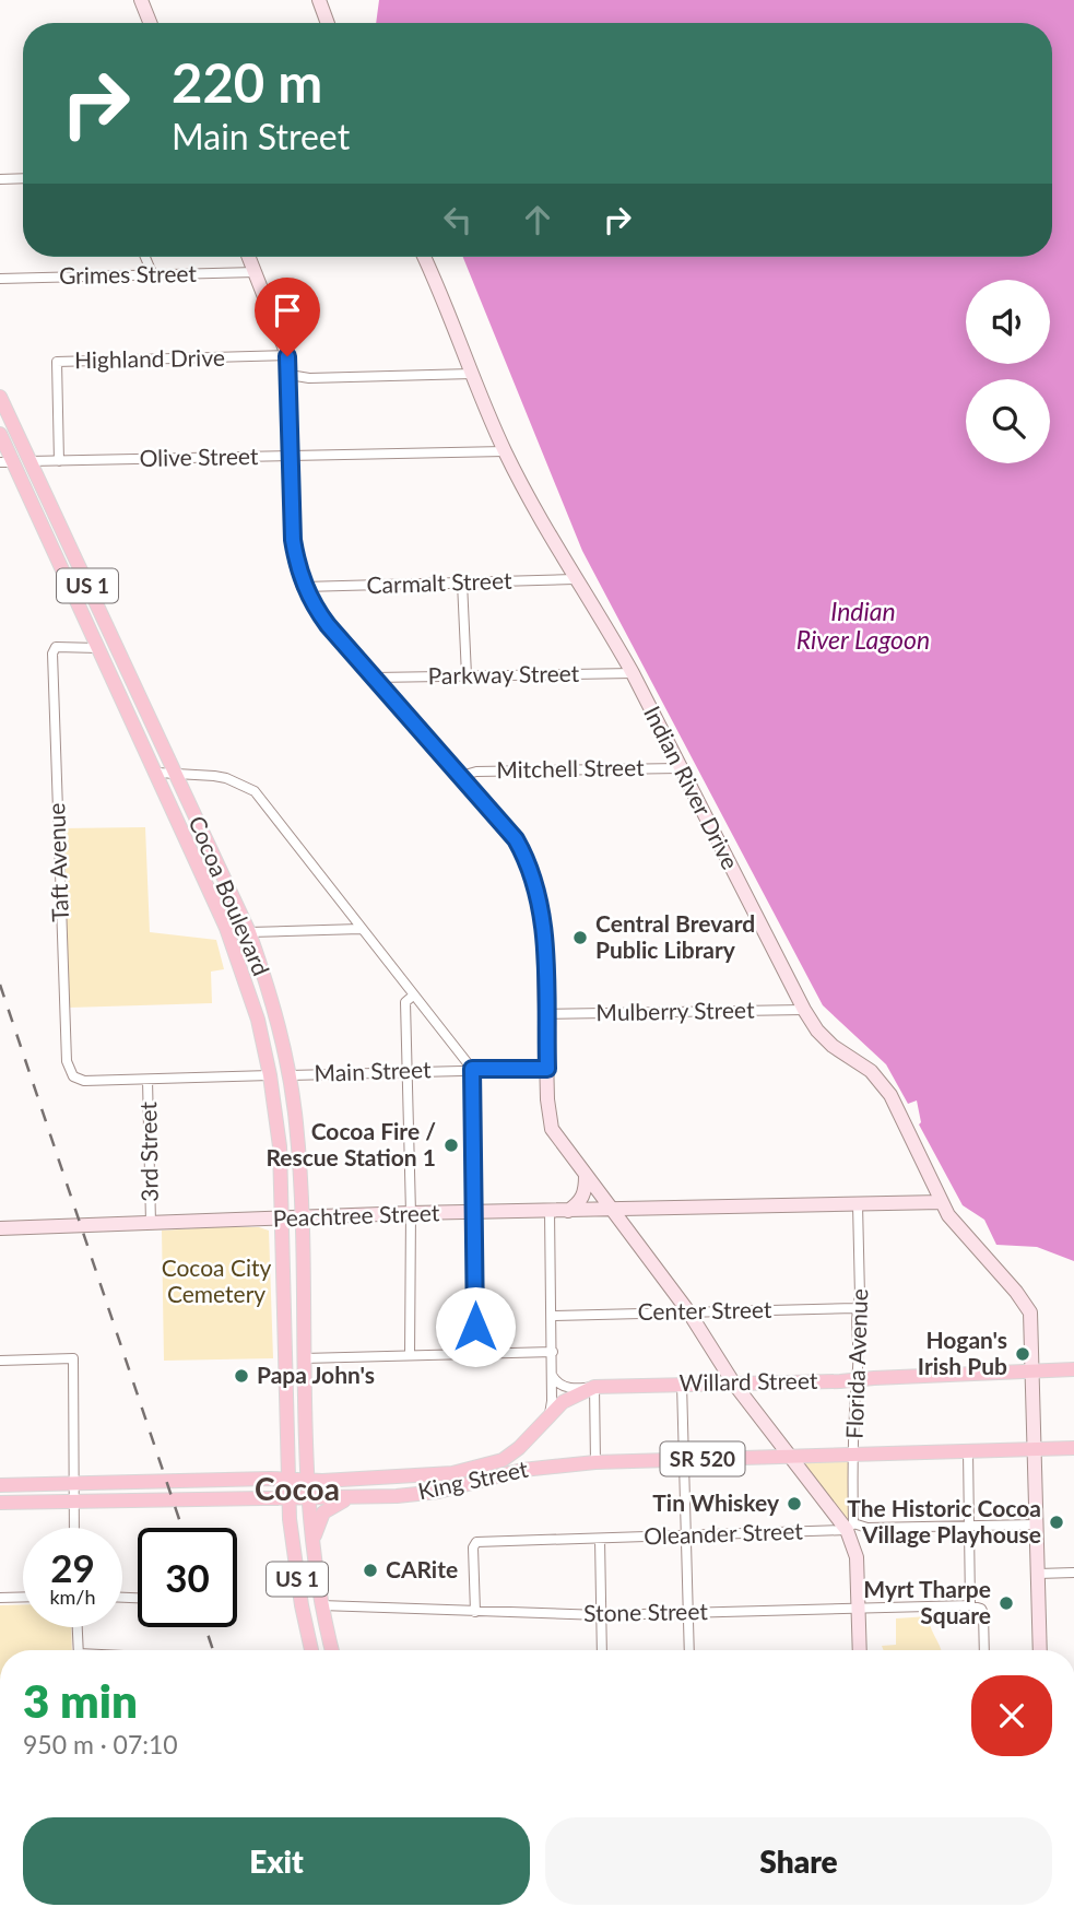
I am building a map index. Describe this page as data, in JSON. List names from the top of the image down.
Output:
{
  "streets": {
    "main road": [
      "US 1",
      "Cocoa Boulevard",
      "Willard Street",
      "SR 520",
      "King Street"
    ],
    "street": [
      "Grimes Street",
      "Highland Drive",
      "Olive Street",
      "Carmalt Street",
      "Parkway Street",
      "Mitchell Street",
      "Indian River Drive",
      "Taft Avenue",
      "Mulberry Street",
      "Main Street",
      "3rd Street",
      "Peachtree Street",
      "Center Street",
      "Florida Avenue",
      "Oleander Street",
      "Stone Street"
    ]
  },
  "crossings": [
    ["Highland Drive", "Olive Street"],
    ["Olive Street", "Indian River Drive"],
    ["Olive Street", "Cocoa Boulevard"],
    ["Carmalt Street", "Indian River Drive"],
    ["Parkway Street", "Indian River Drive"],
    ["Mitchell Street", "Indian River Drive"],
    ["Indian River Drive", "Mulberry Street"],
    ["Indian River Drive", "Peachtree Street"],
    ["Indian River Drive", "Willard Street"],
    ["Indian River Drive", "SR 520"],
    ["Indian River Drive", "Oleander Street"],
    ["Taft Avenue", "Cocoa Boulevard"],
    ["Taft Avenue", "3rd Street"],
    ["Cocoa Boulevard", "Main Street"],
    ["Cocoa Boulevard", "Peachtree Street"],
    ["Cocoa Boulevard", "King Street"],
    ["Cocoa Boulevard", "Stone Street"],
    ["3rd Street", "Peachtree Street"],
    ["Peachtree Street", "Florida Avenue"],
    ["Center Street", "Florida Avenue"],
    ["Florida Avenue", "Willard Street"],
    ["Florida Avenue", "King Street"],
    ["Florida Avenue", "Oleander Street"],
    ["Florida Avenue", "Stone Street"],
    ["Willard Street", "King Street"],
    ["SR 520", "King Street"],
    ["Oleander Street", "Stone Street"]
  ],
  "districts": ["Cocoa"],
  "water": ["Indian River Lagoon"],
  "parks": ["Cocoa City Cemetery"],
  "places": [
    "Central Brevard Public Library",
    "Cocoa Fire / Rescue Station 1",
    "Hogan's Irish Pub",
    "Papa John's",
    "Tin Whiskey",
    "The Historic Cocoa Village Playhouse",
    "CARite",
    "Myrt Tharpe Square"
  ],
  "page": {
    "turn": ["220 m", "Main Street"],
    "speed": "29 km/h",
    "limit": "30",
    "heading": ["3 min", "950 m · 07:10"],
    "buttons": ["Exit", "Share"]
  }
}
